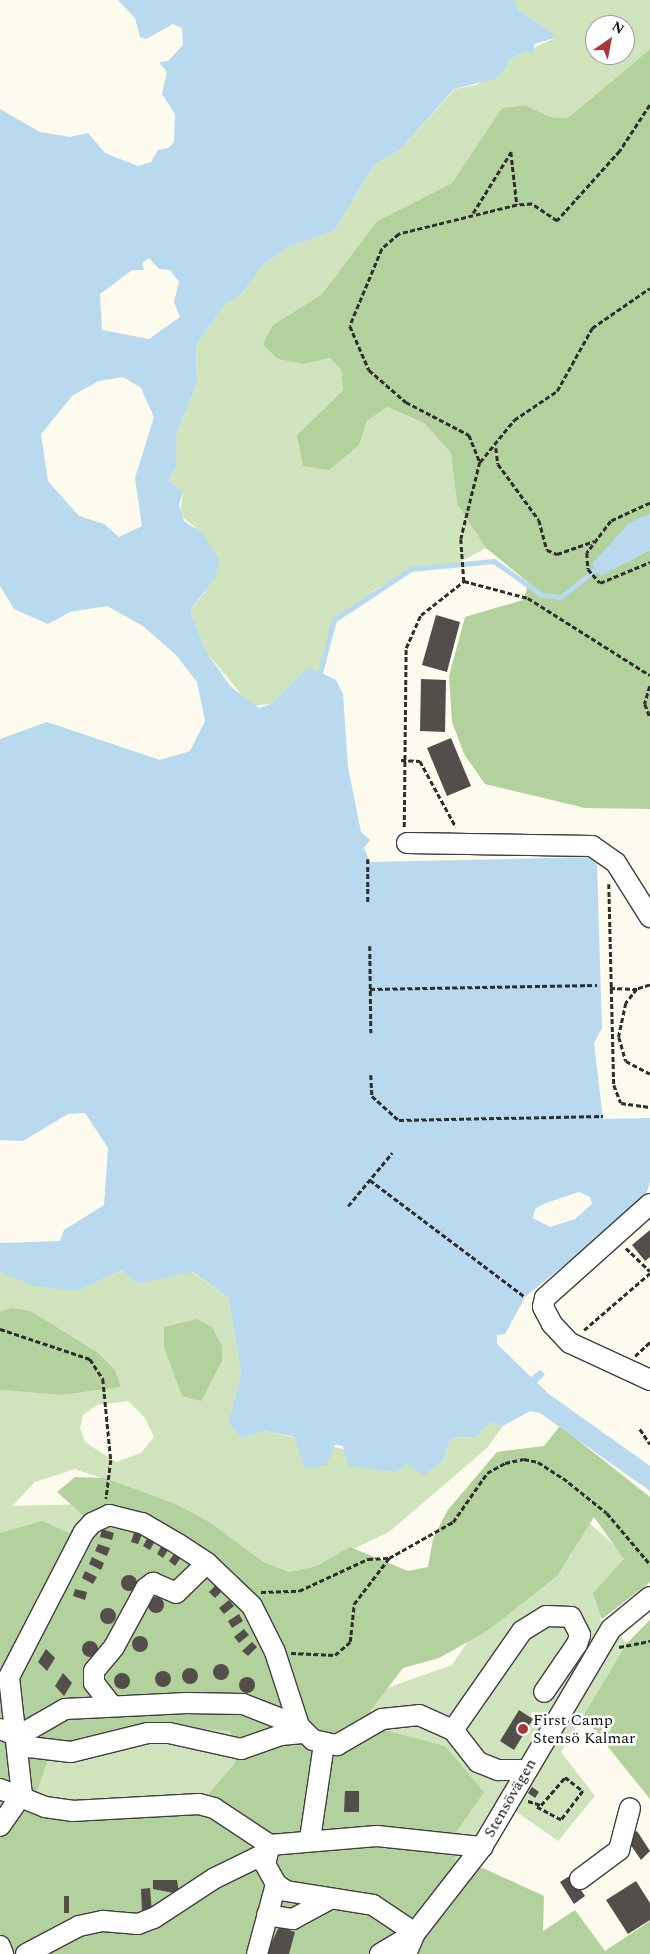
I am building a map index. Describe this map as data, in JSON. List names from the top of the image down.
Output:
{
  "streets": {
    "street": ["Stensövägen"]
  },
  "places": ["First Camp Stensö Kalmar"],
  "north": "top right"
}
